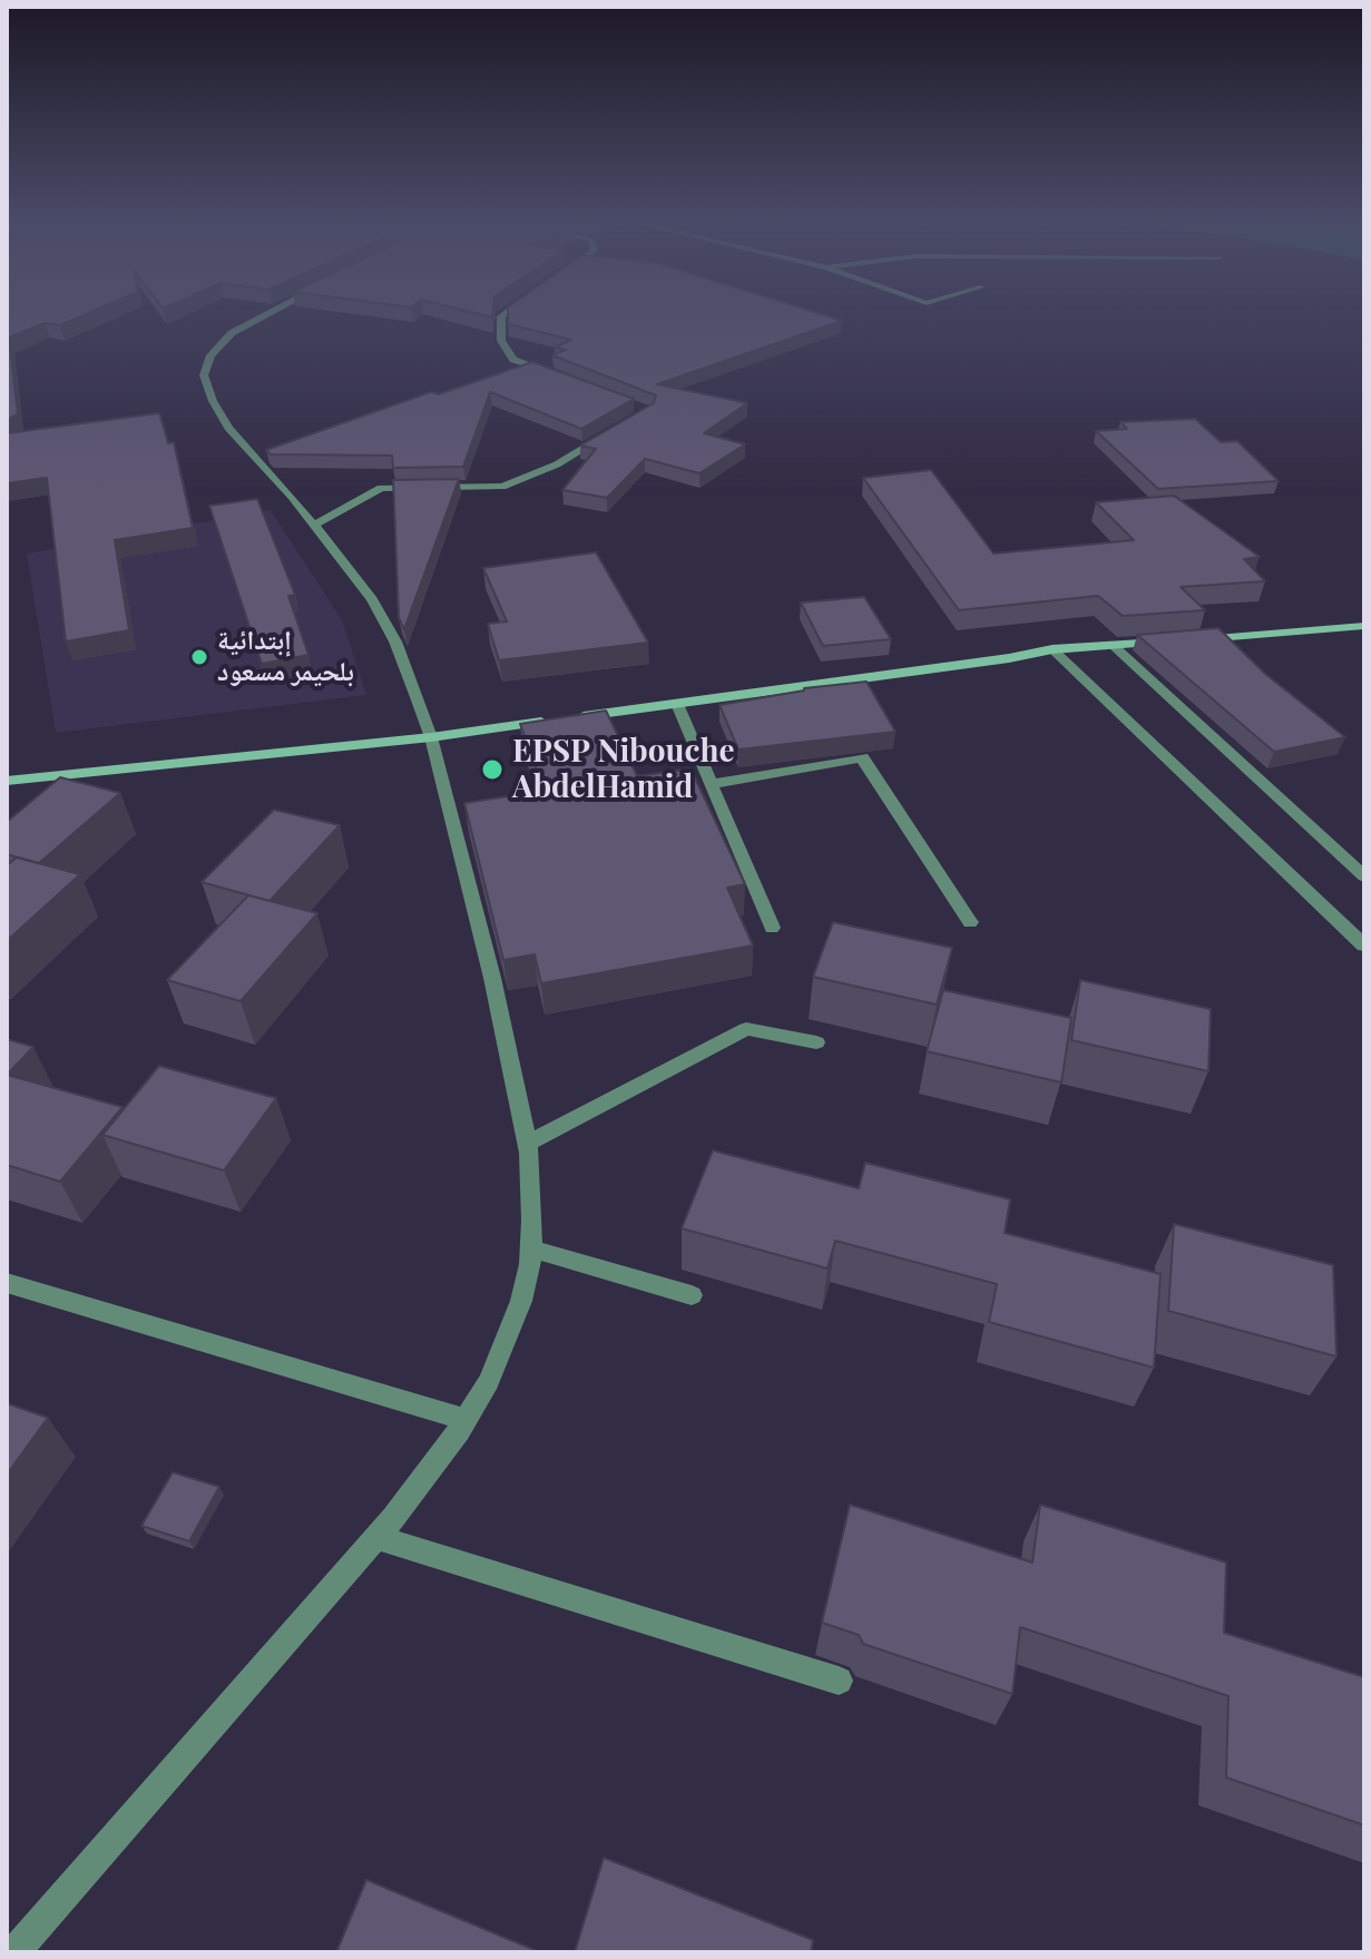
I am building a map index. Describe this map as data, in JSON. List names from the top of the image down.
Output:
{
  "places": ["إبتدائية بلحيمر مسعود", "EPSP Nibouche AbdelHamid"]
}
